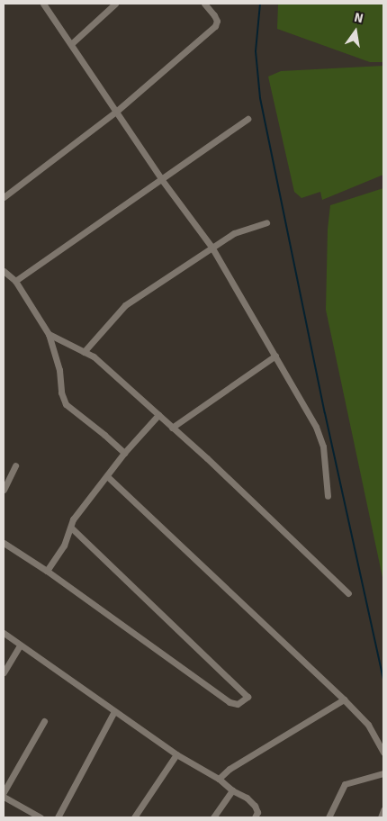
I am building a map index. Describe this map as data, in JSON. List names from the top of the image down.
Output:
{
  "north": "top"
}
